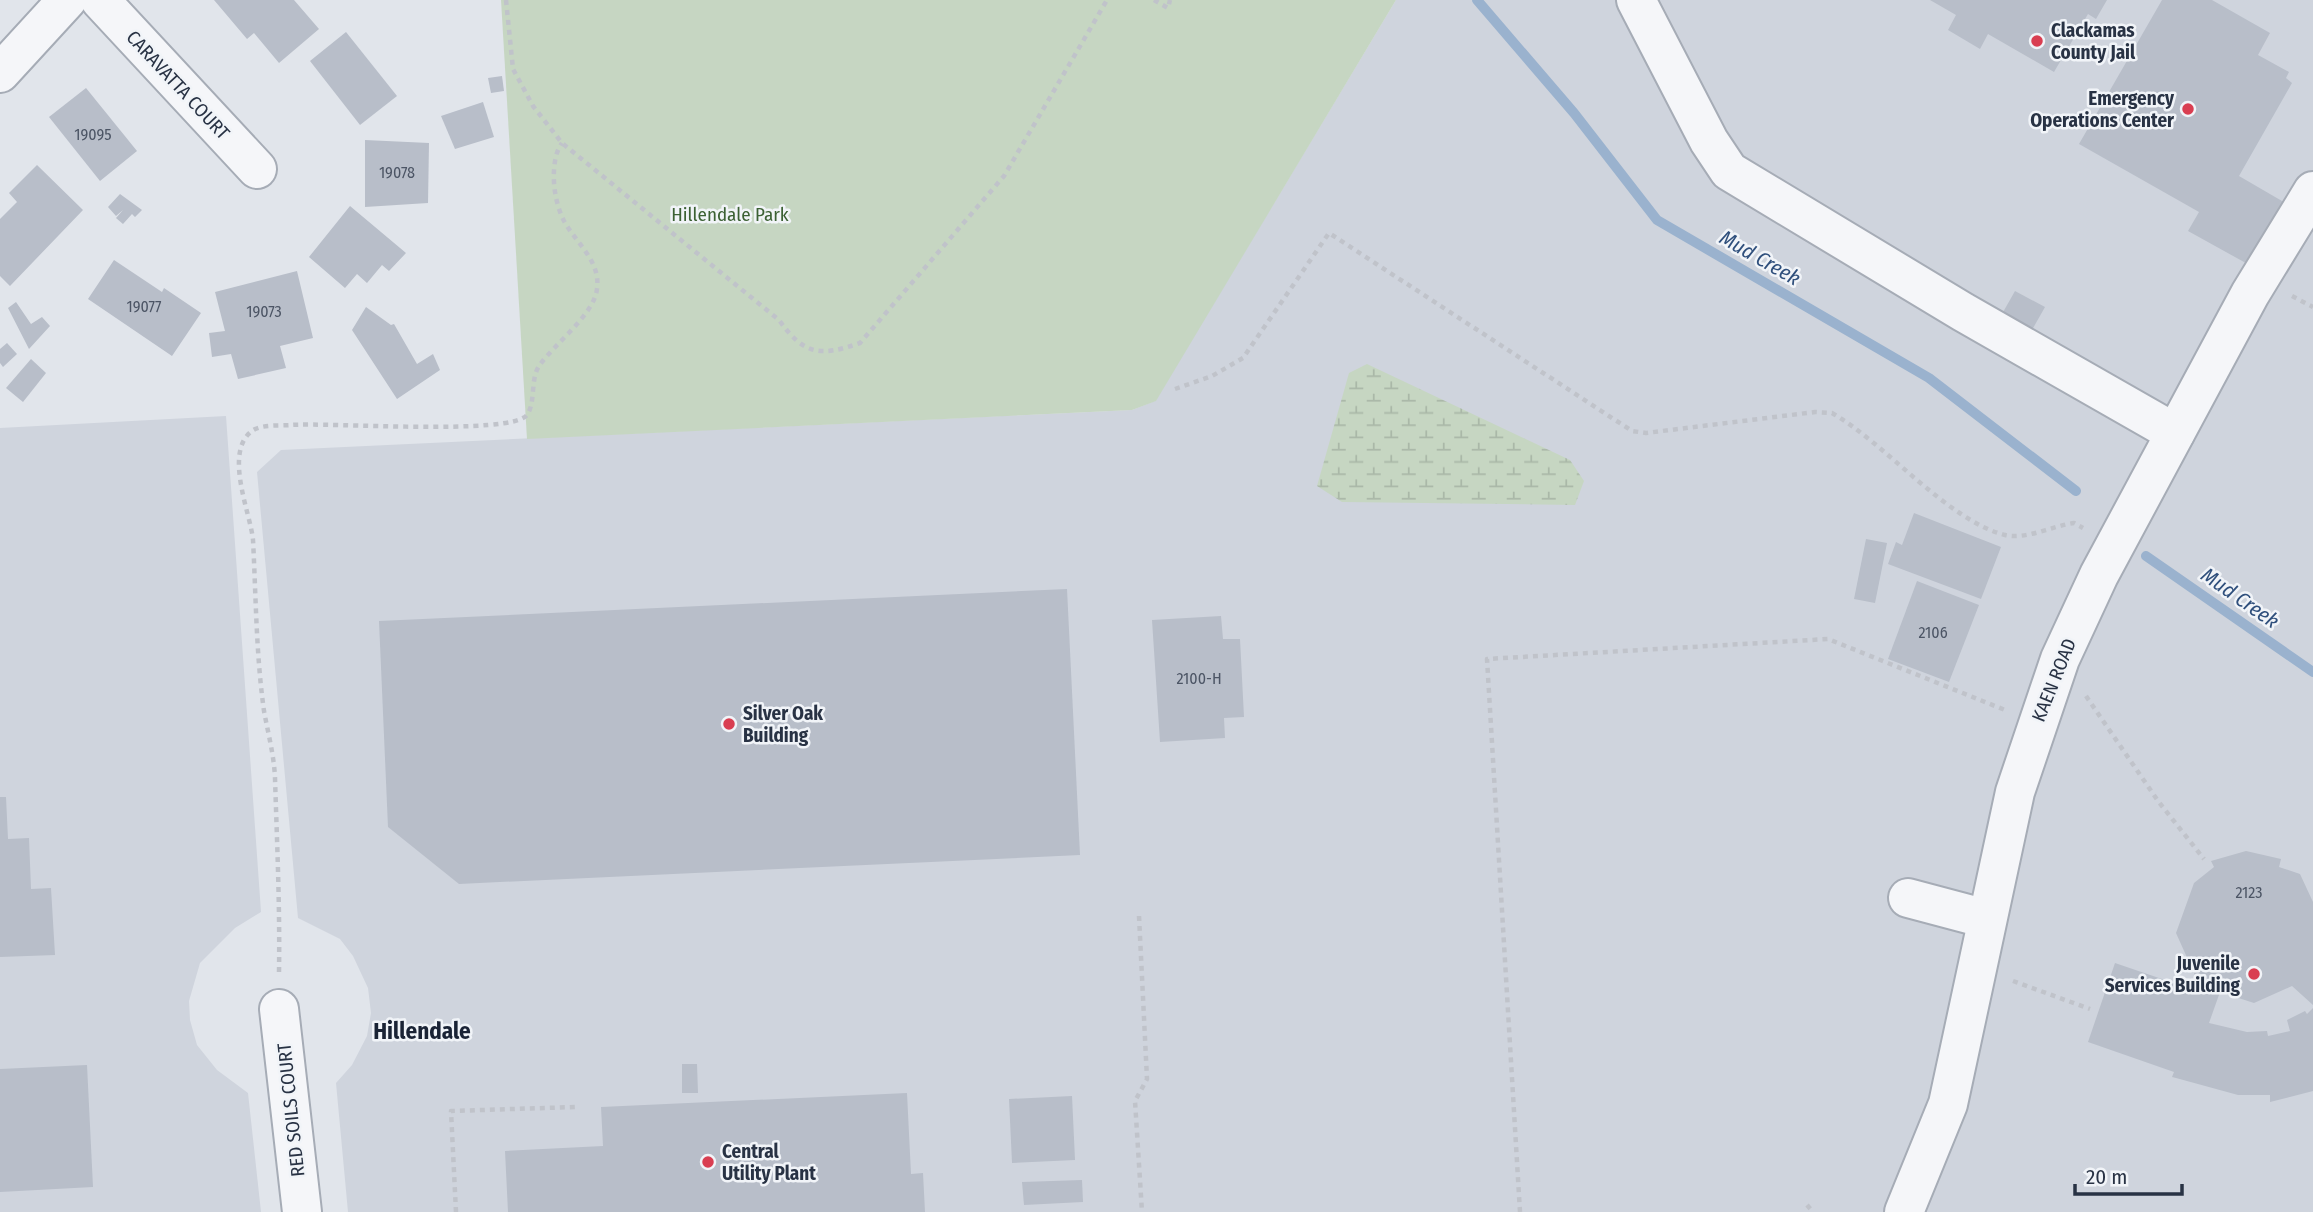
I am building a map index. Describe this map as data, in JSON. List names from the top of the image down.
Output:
{
  "streets": {
    "street": ["CARAVATTA COURT", "KAEN ROAD", "RED SOILS COURT"]
  },
  "districts": ["Hillendale"],
  "water": ["Mud Creek"],
  "parks": ["Hillendale Park"],
  "places": [
    "Clackamas County Jail",
    "Emergency Operations Center",
    "Silver Oak Building",
    "Juvenile Services Building",
    "Central Utility Plant"
  ],
  "house_numbers": [
    "19095",
    "19078",
    "19077",
    "19073",
    "2106",
    "2100-H",
    "2123"
  ],
  "scale_bar": "20 m"
}
